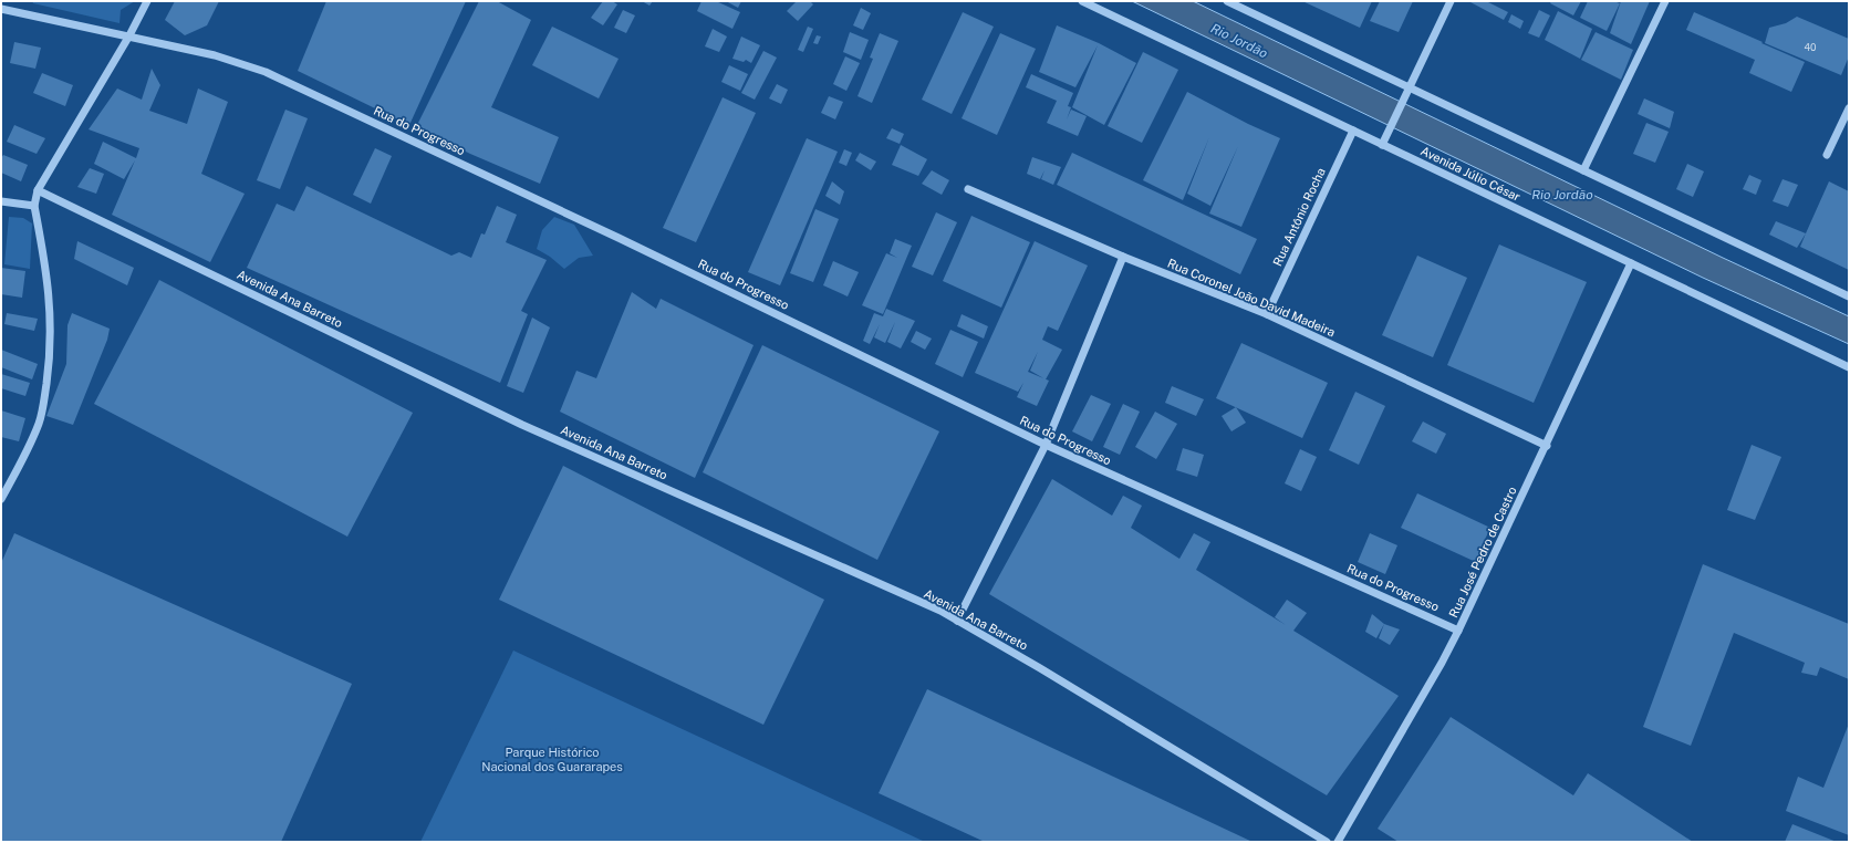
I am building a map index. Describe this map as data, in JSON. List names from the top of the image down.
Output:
{
  "streets": {
    "street": [
      "Rua do Progresso",
      "Avenida Júlio César",
      "Rua Antônio Rocha",
      "Rua Coronel João David Madeira",
      "Avenida Ana Barreto",
      "Rua José Pedro de Castro"
    ]
  },
  "crossings": [
    ["Rua do Progresso", "Rua José Pedro de Castro"],
    ["Avenida Júlio César", "Rua Antônio Rocha"],
    ["Avenida Júlio César", "Rua José Pedro de Castro"],
    ["Rua Antônio Rocha", "Rua Coronel João David Madeira"],
    ["Rua Coronel João David Madeira", "Rua José Pedro de Castro"]
  ],
  "water": ["Rio Jordão"],
  "parks": ["Parque Histórico Nacional dos Guararapes"],
  "house_numbers": ["40"]
}
